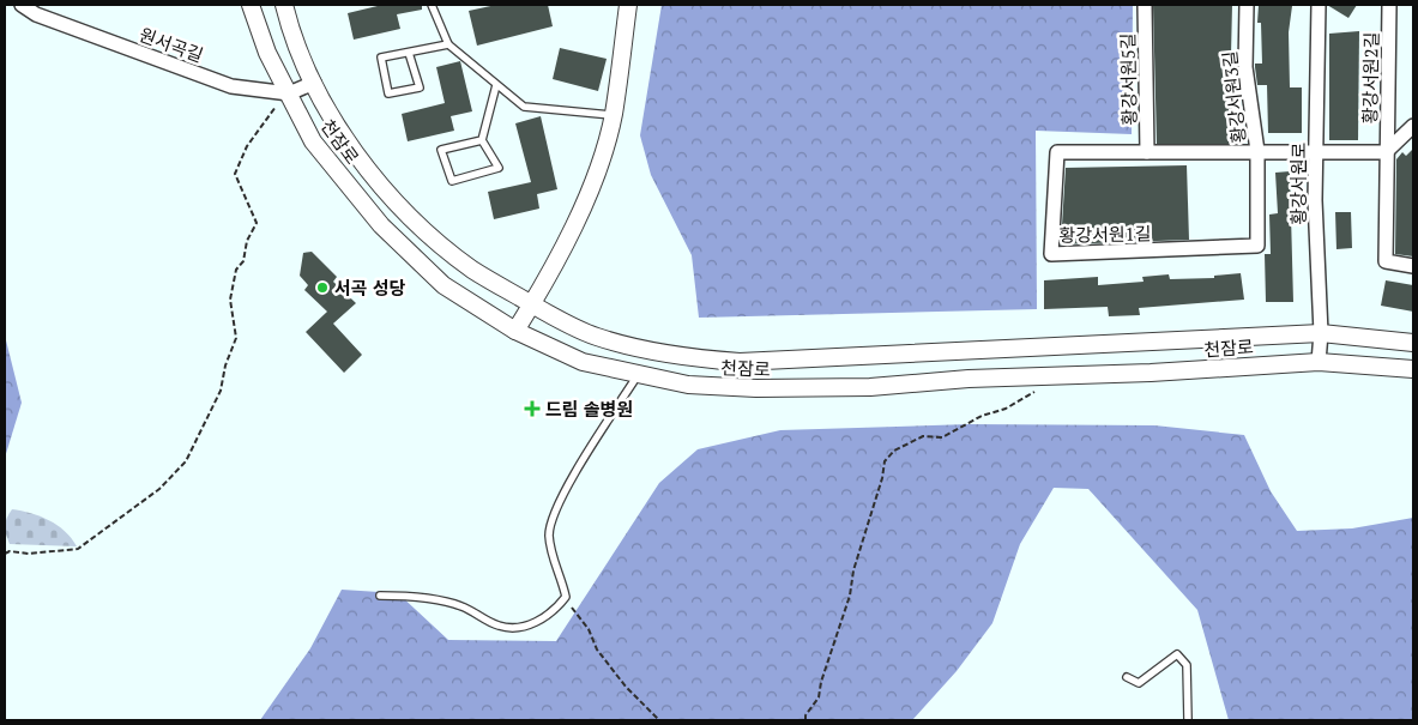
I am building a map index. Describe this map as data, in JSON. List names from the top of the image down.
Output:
{
  "streets": {
    "street": [
      "원서곡길",
      "황강서원2길",
      "황강서원5길",
      "황강서원3길",
      "천잠로",
      "황강서원로",
      "황강서원1길"
    ]
  },
  "crossings": [
    ["원서곡길", "천잠로"],
    ["황강서원2길", "황강서원1길"],
    ["황강서원5길", "황강서원1길"],
    ["황강서원3길", "황강서원1길"],
    ["천잠로", "황강서원로"],
    ["황강서원로", "황강서원1길"]
  ],
  "places": {
    "other": ["서곡 성당"],
    "health": ["드림 솔병원"]
  }
}
